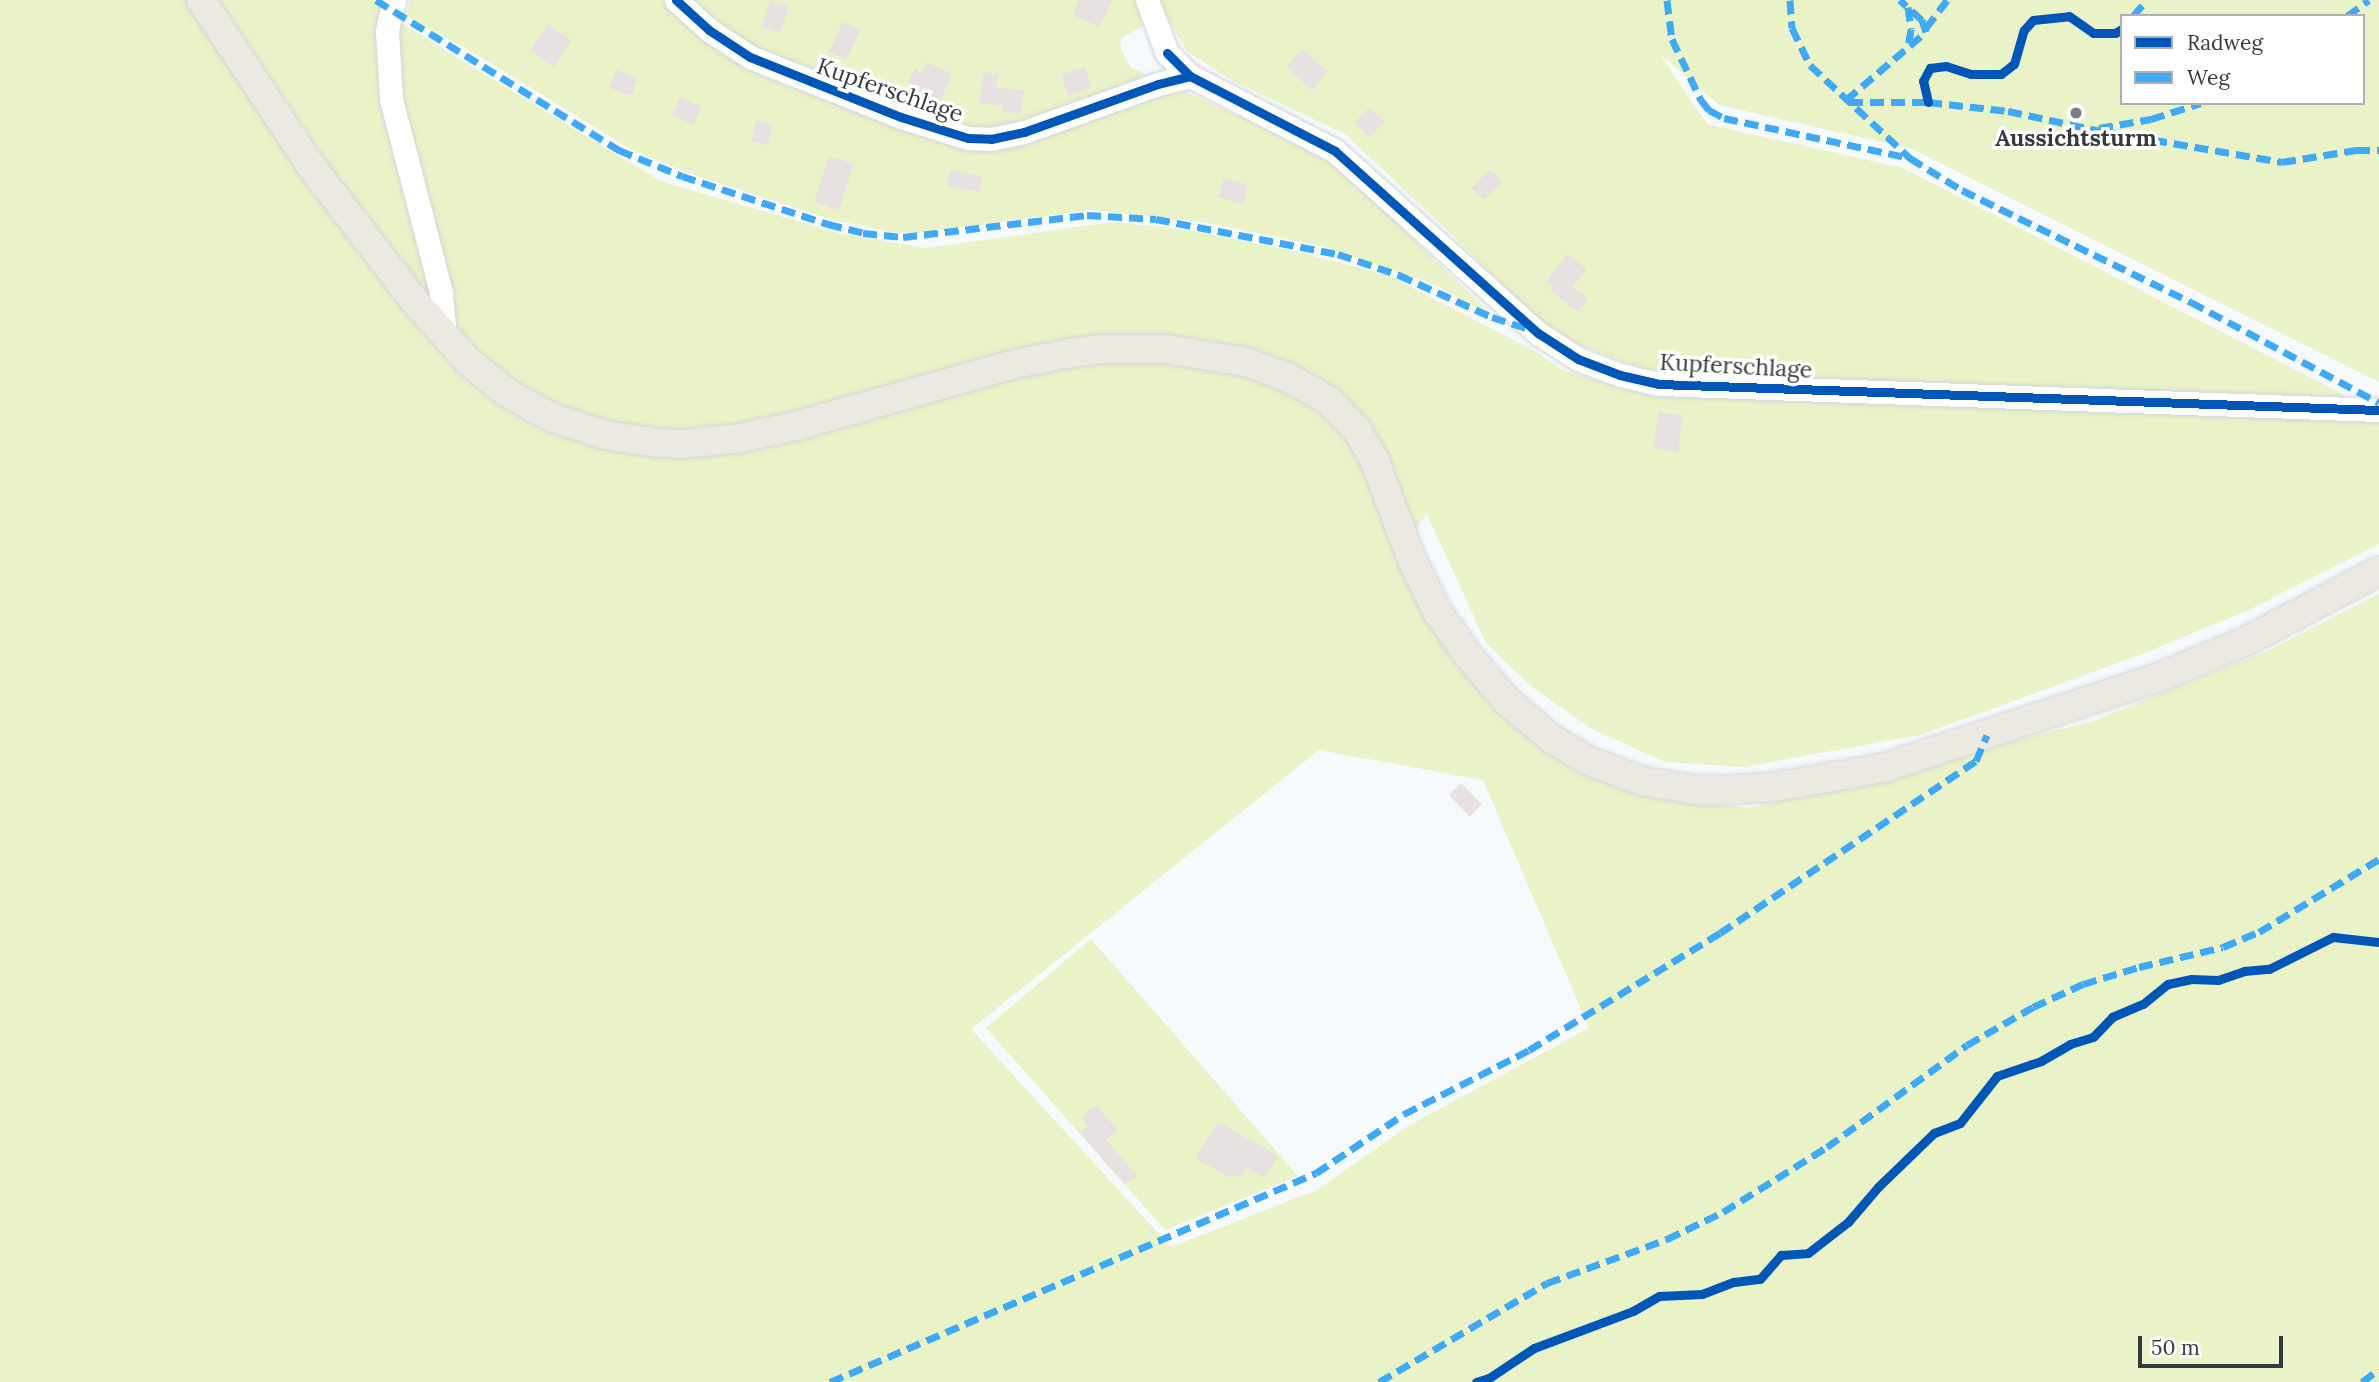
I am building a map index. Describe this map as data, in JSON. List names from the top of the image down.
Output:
{
  "streets": {
    "street": ["Kupferschlage"]
  },
  "places": ["Aussichtsturm"],
  "legend": ["Radweg", "Weg"],
  "scale_bar": "50 m"
}
